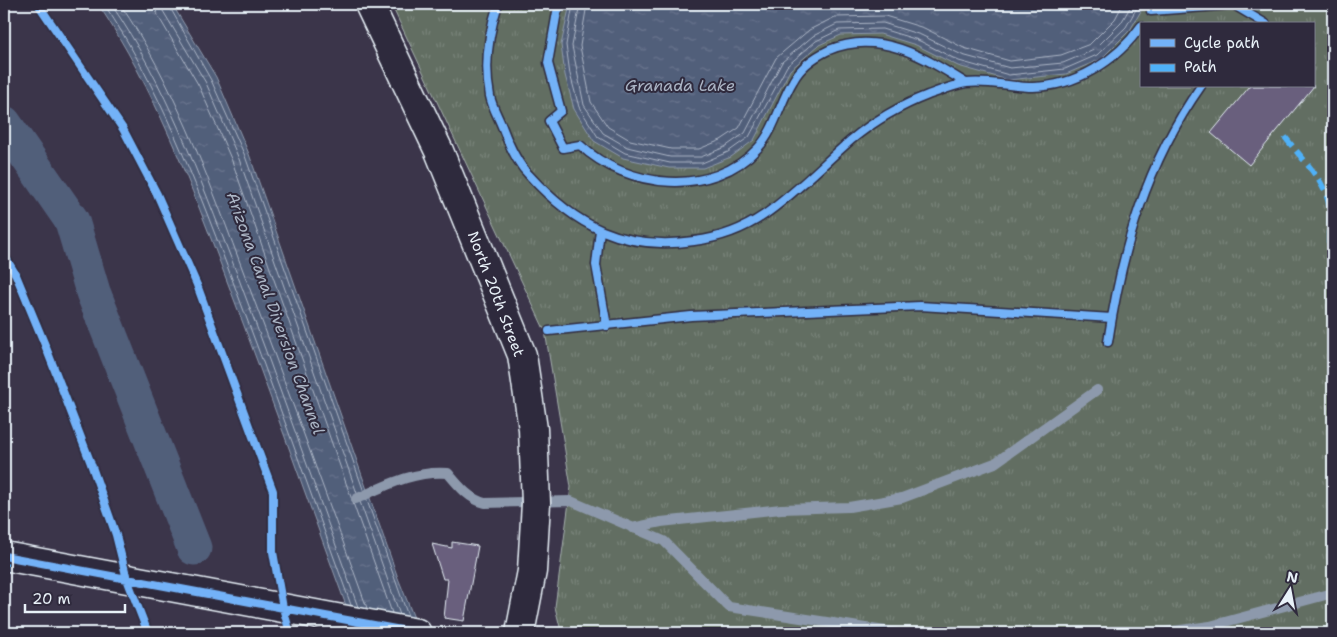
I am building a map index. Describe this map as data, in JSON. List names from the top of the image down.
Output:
{
  "streets": {
    "street": ["North 20th Street"]
  },
  "water": ["Granada Lake", "Arizona Canal Diversion Channel"],
  "legend": ["Cycle path", "Path"],
  "scale_bar": "20 m",
  "north": "top"
}
